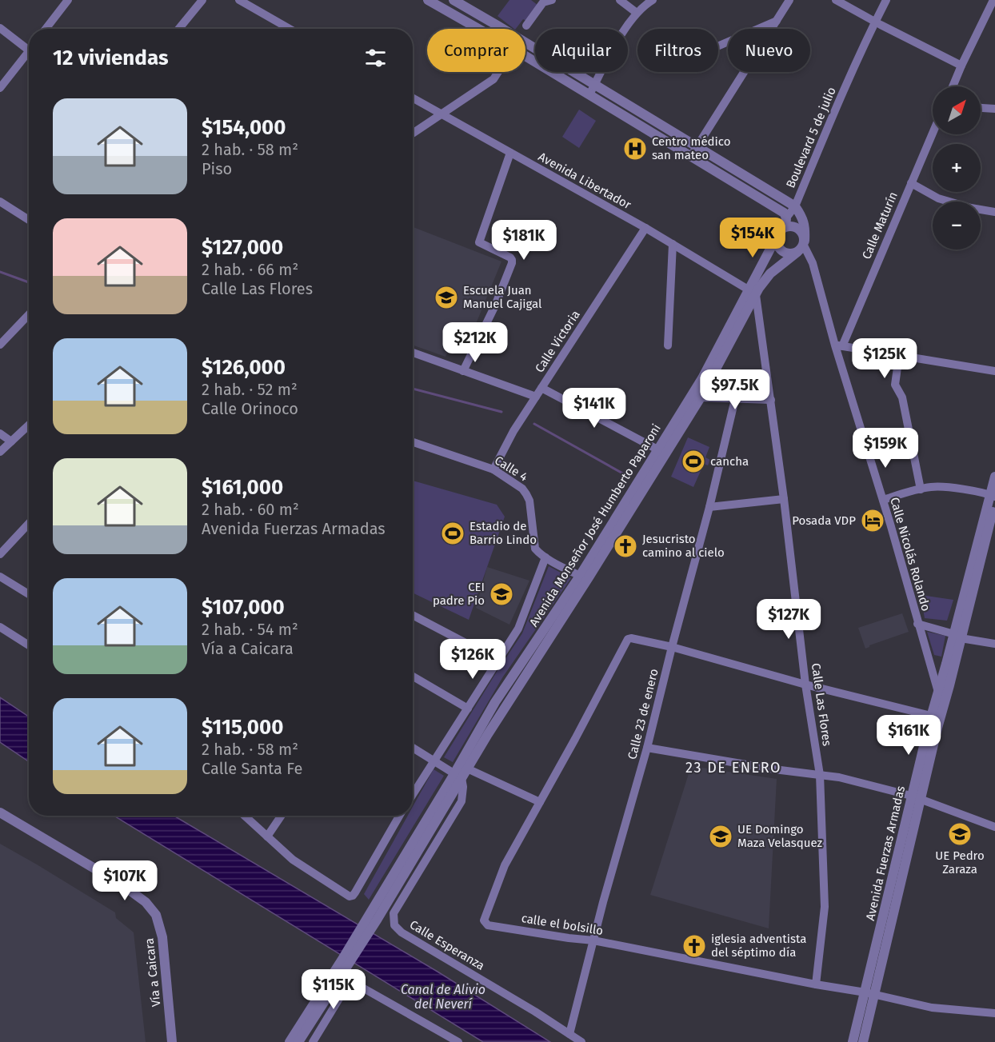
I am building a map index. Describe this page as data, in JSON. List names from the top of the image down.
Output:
{
  "streets": {
    "street": [
      "Boulevard 5 de julio",
      "Avenida Libertador",
      "Calle Maturín",
      "Calle Victoria",
      "Calle 4",
      "Avenida Monseñor José Humberto Paparoni",
      "Calle Nicolás Rolando",
      "Calle Las Flores",
      "Calle 23 de enero",
      "Avenida Fuerzas Armadas",
      "calle el bolsillo",
      "Calle Esperanza",
      "Vía a Caicara"
    ]
  },
  "crossings": [
    ["Boulevard 5 de julio", "Avenida Monseñor José Humberto Paparoni"],
    ["Avenida Libertador", "Calle Victoria"],
    ["Avenida Libertador", "Avenida Monseñor José Humberto Paparoni"],
    ["Avenida Libertador", "Calle Las Flores"],
    ["Calle Maturín", "Calle Nicolás Rolando"],
    ["Calle Victoria", "Calle 4"],
    ["Avenida Monseñor José Humberto Paparoni", "Calle Nicolás Rolando"],
    ["Avenida Monseñor José Humberto Paparoni", "Calle Las Flores"],
    ["Avenida Monseñor José Humberto Paparoni", "Calle Esperanza"],
    ["Calle Nicolás Rolando", "Avenida Fuerzas Armadas"],
    ["Calle Las Flores", "calle el bolsillo"],
    ["Calle 23 de enero", "calle el bolsillo"],
    ["Calle 23 de enero", "Calle Esperanza"],
    ["Avenida Fuerzas Armadas", "calle el bolsillo"]
  ],
  "districts": ["23 DE ENERO"],
  "water": ["Canal de Alivio del Neverí"],
  "places": {
    "hospital": ["Centro médico san mateo"],
    "school or university": [
      "Escuela Juan Manuel Cajigal",
      "CEI padre Pio",
      "UE Pedro Zaraza",
      "UE Domingo Maza Velasquez"
    ],
    "sports": ["cancha", "Estadio de Barrio Lindo"],
    "hotel": ["Posada VDP"],
    "church": ["Jesucristo camino al cielo", "iglesia adventista del séptimo día"]
  },
  "north": "top right",
  "page": {
    "chip": [
      "Comprar",
      "Alquilar",
      "Filtros",
      "Nuevo"
    ],
    "heading": "12 viviendas",
    "map_buttons": ["+", "−"],
    "list": [
      {
        "name": "$154,000",
        "note": "2 hab. · 58 m² · Piso"
      },
      {
        "name": "$127,000",
        "note": "2 hab. · 66 m² · Calle Las Flores"
      },
      {
        "name": "$126,000",
        "note": "2 hab. · 52 m² · Calle Orinoco"
      },
      {
        "name": "$161,000",
        "note": "2 hab. · 60 m² · Avenida Fuerzas Armadas"
      },
      {
        "name": "$107,000",
        "note": "2 hab. · 54 m² · Vía a Caicara"
      },
      {
        "name": "$115,000",
        "note": "2 hab. · 58 m² · Calle Santa Fe"
      }
    ],
    "price": [
      "$154K",
      "$181K",
      "$212K",
      "$125K",
      "$97.5K",
      "$141K",
      "$159K",
      "$127K",
      "$126K",
      "$161K",
      "$107K",
      "$115K"
    ]
  }
}
